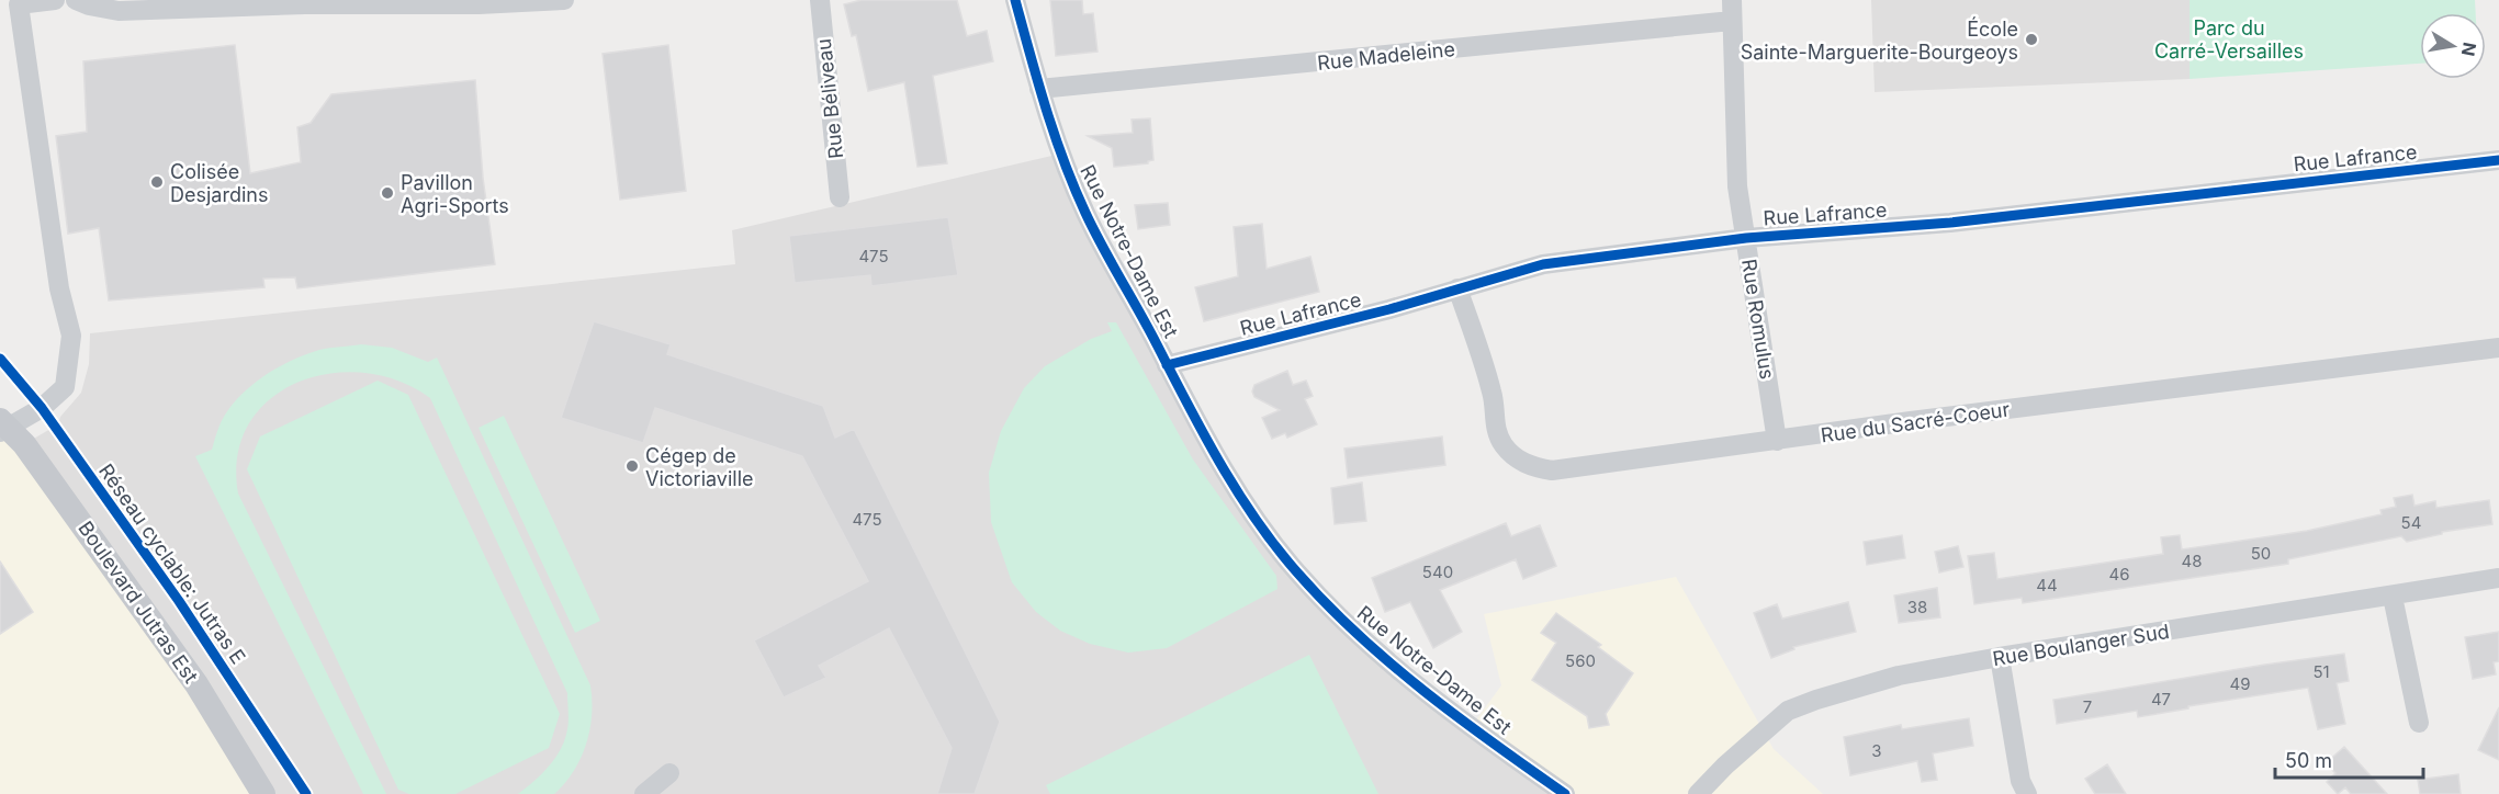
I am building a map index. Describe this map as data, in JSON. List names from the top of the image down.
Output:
{
  "streets": {
    "main road": ["Boulevard Jutras Est"],
    "street": [
      "Rue Madeleine",
      "Rue Béliveau",
      "Rue Lafrance",
      "Rue Notre-Dame Est",
      "Rue Romulus",
      "Rue du Sacré-Coeur",
      "Rue Boulanger Sud"
    ],
    "cycle path": ["Réseau cyclable: Jutras E"]
  },
  "crossings": [
    ["Rue Madeleine", "Rue Notre-Dame Est"],
    ["Rue Madeleine", "Rue Romulus"],
    ["Rue Lafrance", "Rue Notre-Dame Est"],
    ["Rue Lafrance", "Rue Romulus"],
    ["Rue Lafrance", "Rue du Sacré-Coeur"],
    ["Rue Romulus", "Rue du Sacré-Coeur"]
  ],
  "parks": ["Parc du Carré-Versailles"],
  "places": [
    "École Sainte-Marguerite-Bourgeoys",
    "Colisée Desjardins",
    "Pavillon Agri-Sports",
    "Cégep de Victoriaville"
  ],
  "house_numbers": [
    "475",
    "475",
    "54",
    "50",
    "48",
    "540",
    "46",
    "44",
    "38",
    "560",
    "51",
    "49",
    "47",
    "7",
    "3"
  ],
  "scale_bar": "50 m",
  "north": "right"
}
